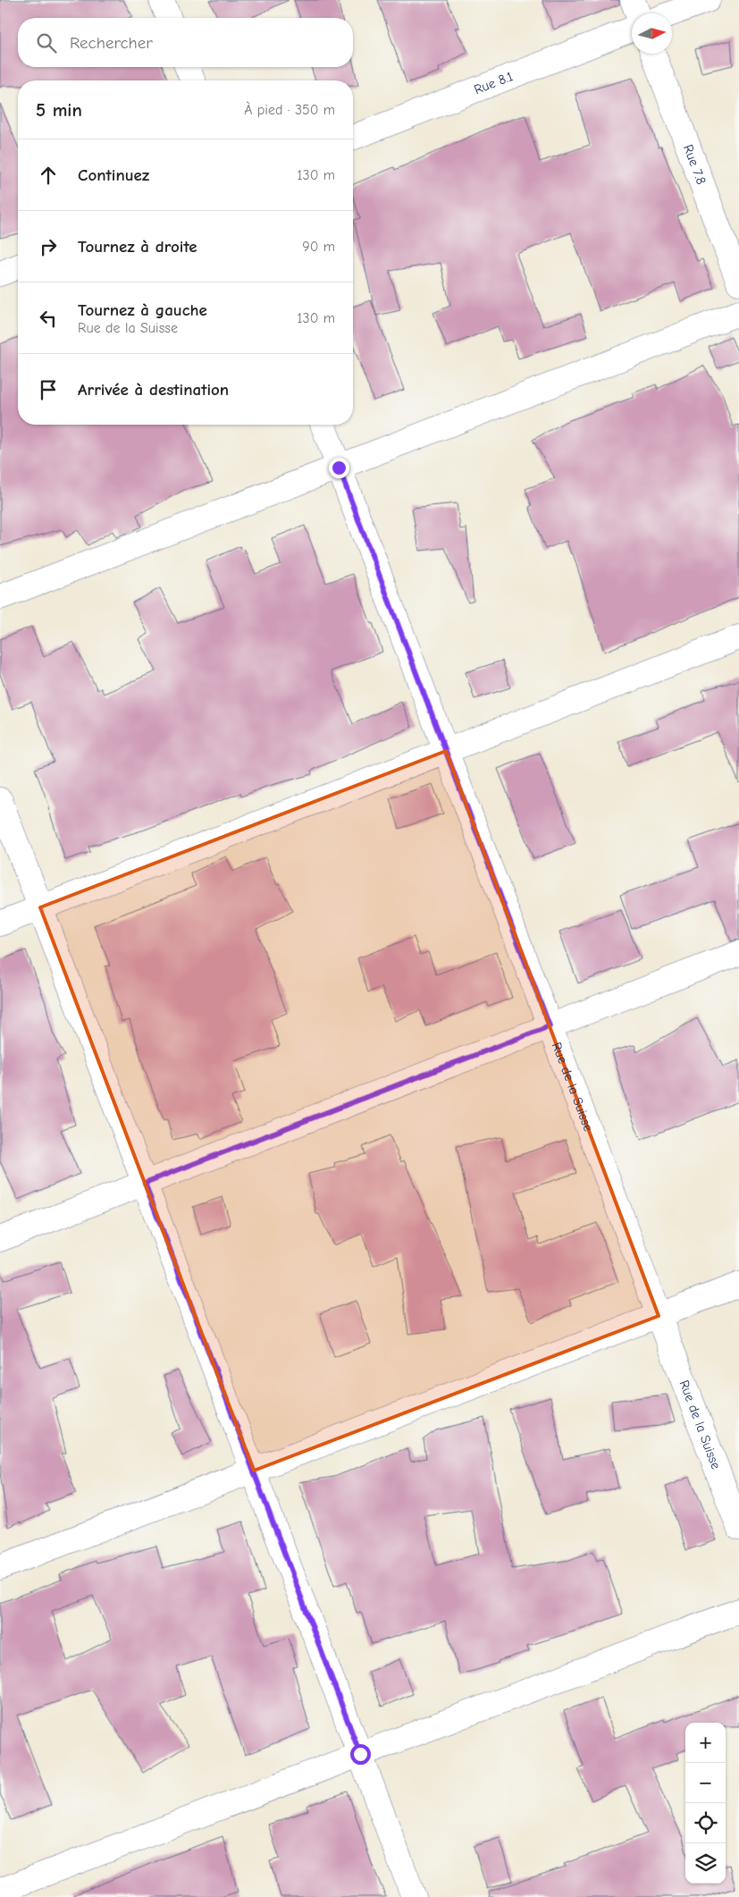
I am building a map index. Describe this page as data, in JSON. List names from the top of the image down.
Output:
{
  "streets": {
    "street": ["Rue 8.1", "Rue 7.8", "Rue de la Suisse"]
  },
  "north": "right",
  "page": {
    "search": "Rechercher",
    "heading": ["5 min", "À pied · 350 m"],
    "list": [
      ["Continuez", "130 m"],
      ["Tournez à droite", "90 m"],
      ["Tournez à gauche", "Rue de la Suisse", "130 m"],
      "Arrivée à destination"
    ],
    "map_buttons": ["+", "−"]
  }
}
